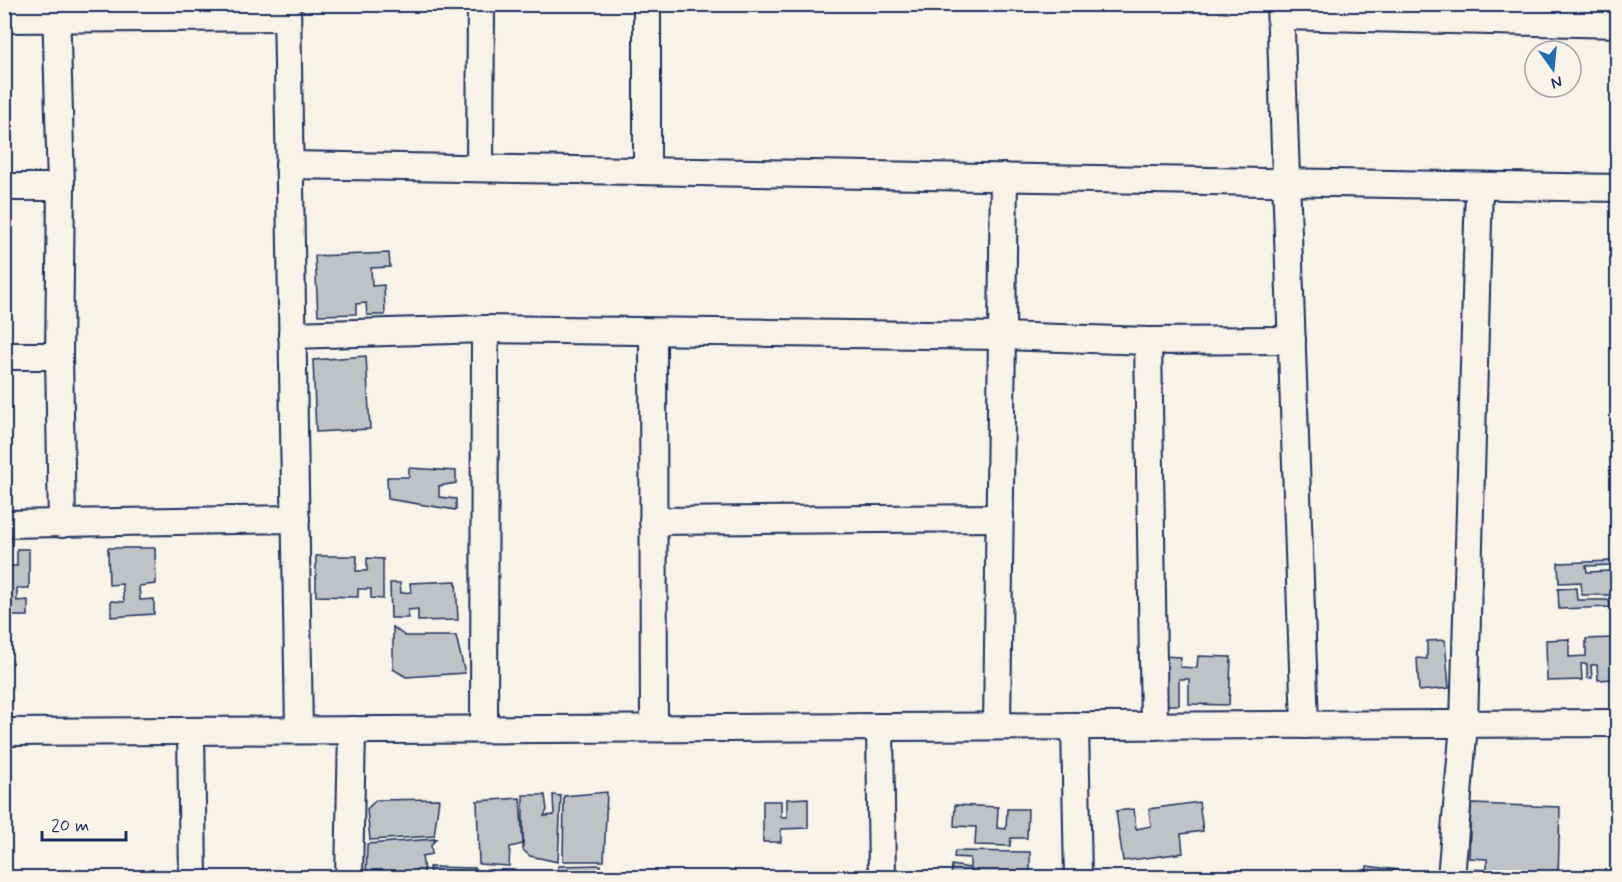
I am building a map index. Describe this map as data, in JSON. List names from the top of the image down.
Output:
{
  "scale_bar": "20 m",
  "north": "bottom"
}
